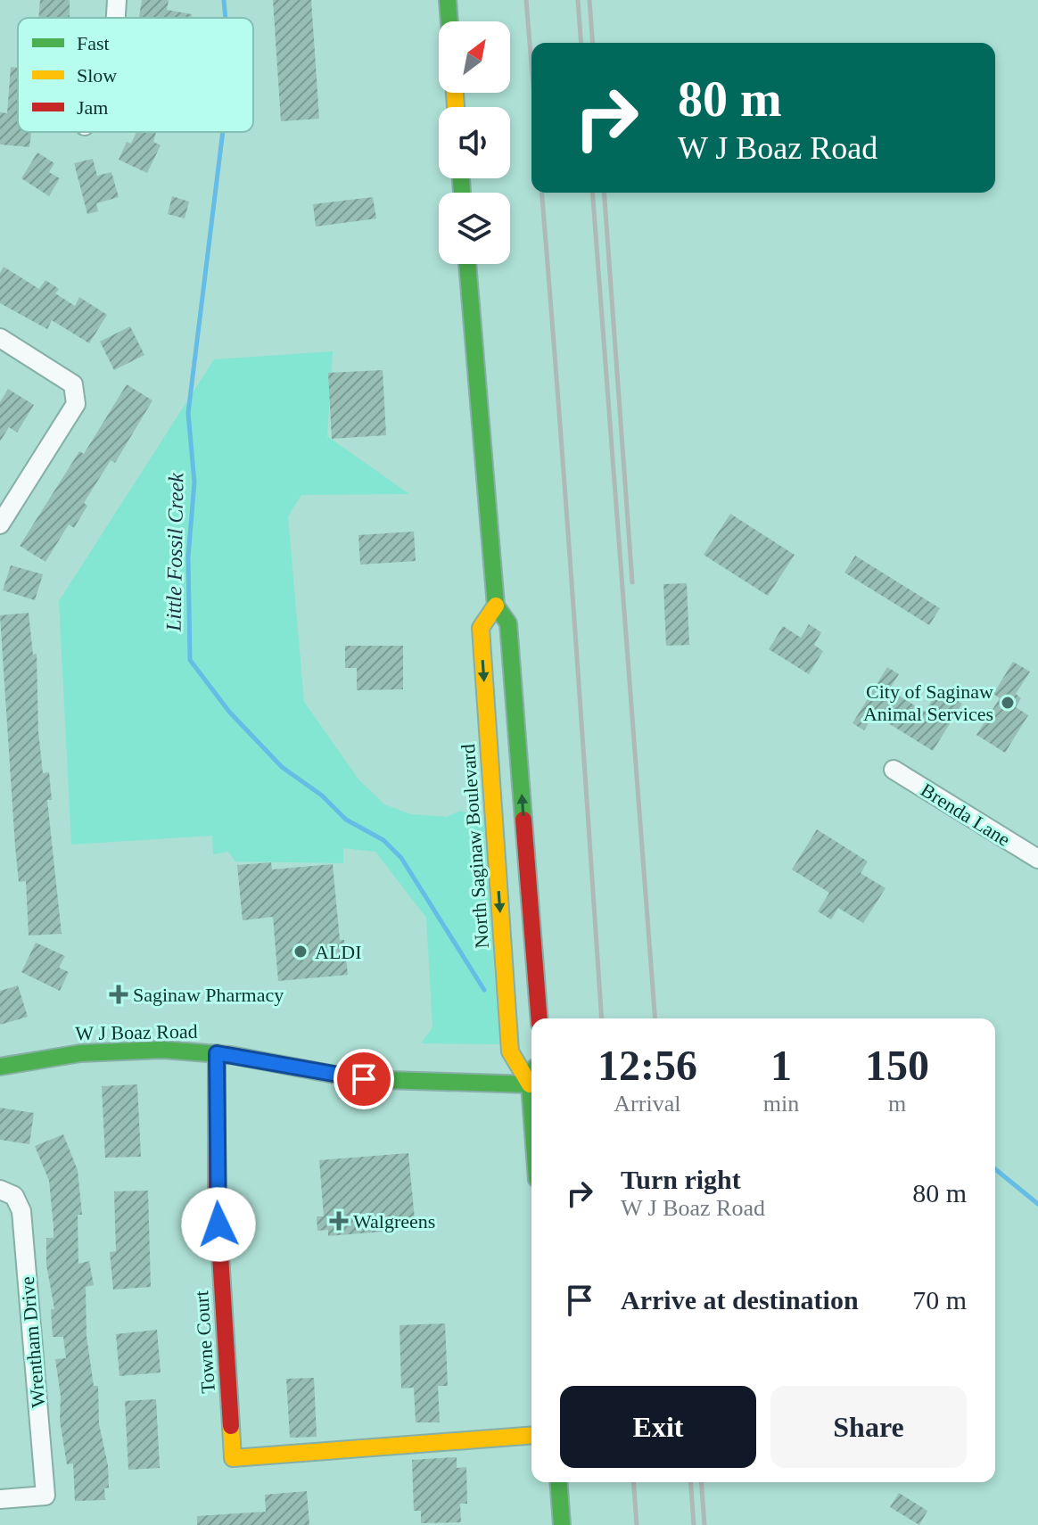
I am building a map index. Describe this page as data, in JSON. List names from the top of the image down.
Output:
{
  "streets": {
    "main road": ["North Saginaw Boulevard", "W J Boaz Road", "Towne Court"],
    "street": ["Brenda Lane", "Wrentham Drive"]
  },
  "crossings": [
    ["North Saginaw Boulevard", "W J Boaz Road"],
    ["W J Boaz Road", "Towne Court"]
  ],
  "water": ["Little Fossil Creek"],
  "places": {
    "other": ["City of Saginaw Animal Services", "ALDI"],
    "health": ["Saginaw Pharmacy", "Walgreens"]
  },
  "legend": ["Fast", "Slow", "Jam"],
  "north": "top right",
  "page": {
    "turn": ["80 m", "W J Boaz Road"],
    "eta": [
      "12:56",
      "Arrival",
      "1",
      "min",
      "150",
      "m"
    ],
    "list": [
      {
        "name": "Turn right",
        "note": "W J Boaz Road",
        "value": "80 m"
      },
      {
        "name": "Arrive at destination",
        "value": "70 m"
      }
    ],
    "buttons": ["Exit", "Share"]
  }
}
